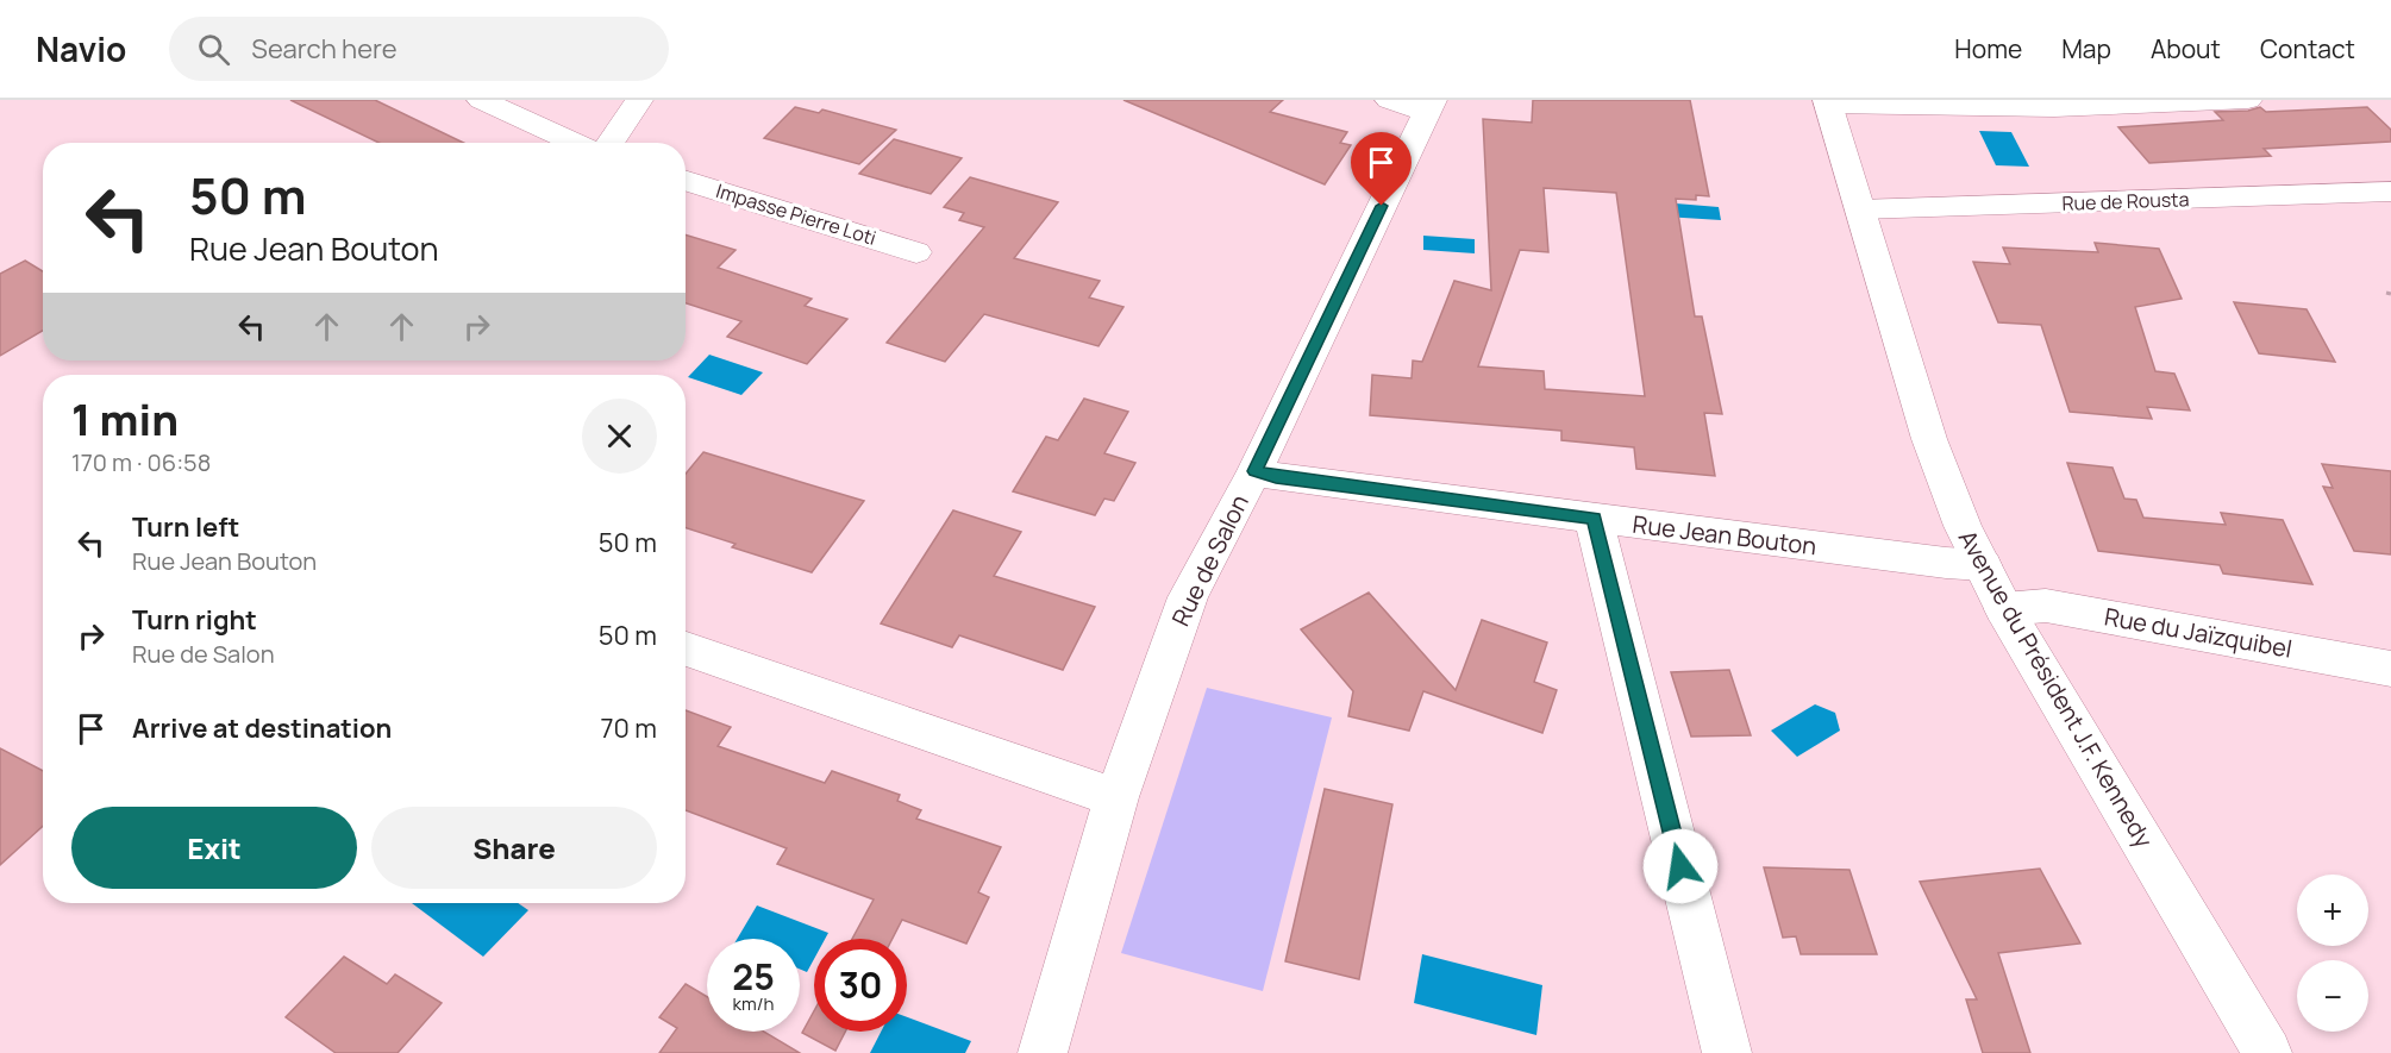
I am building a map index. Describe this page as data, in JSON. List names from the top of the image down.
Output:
{
  "streets": {
    "street": [
      "Rue de Rousta",
      "Impasse Pierre Loti",
      "Rue Jean Bouton",
      "Rue de Salon",
      "Rue du Jaïzquibel",
      "Avenue du Président J.F. Kennedy"
    ]
  },
  "crossings": [
    ["Rue de Rousta", "Avenue du Président J.F. Kennedy"],
    ["Rue Jean Bouton", "Rue de Salon"],
    ["Rue Jean Bouton", "Avenue du Président J.F. Kennedy"],
    ["Rue du Jaïzquibel", "Avenue du Président J.F. Kennedy"]
  ],
  "page": {
    "header": "Navio",
    "search": "Search here",
    "nav": [
      "Home",
      "Map",
      "About",
      "Contact"
    ],
    "turn": ["50 m", "Rue Jean Bouton"],
    "heading": ["1 min", "170 m · 06:58"],
    "list": [
      {
        "name": "Turn left",
        "note": "Rue Jean Bouton",
        "value": "50 m"
      },
      {
        "name": "Turn right",
        "note": "Rue de Salon",
        "value": "50 m"
      },
      {
        "name": "Arrive at destination",
        "value": "70 m"
      }
    ],
    "buttons": ["Exit", "Share"],
    "map_buttons": ["+", "−"],
    "speed": "25 km/h",
    "limit": "30"
  }
}
